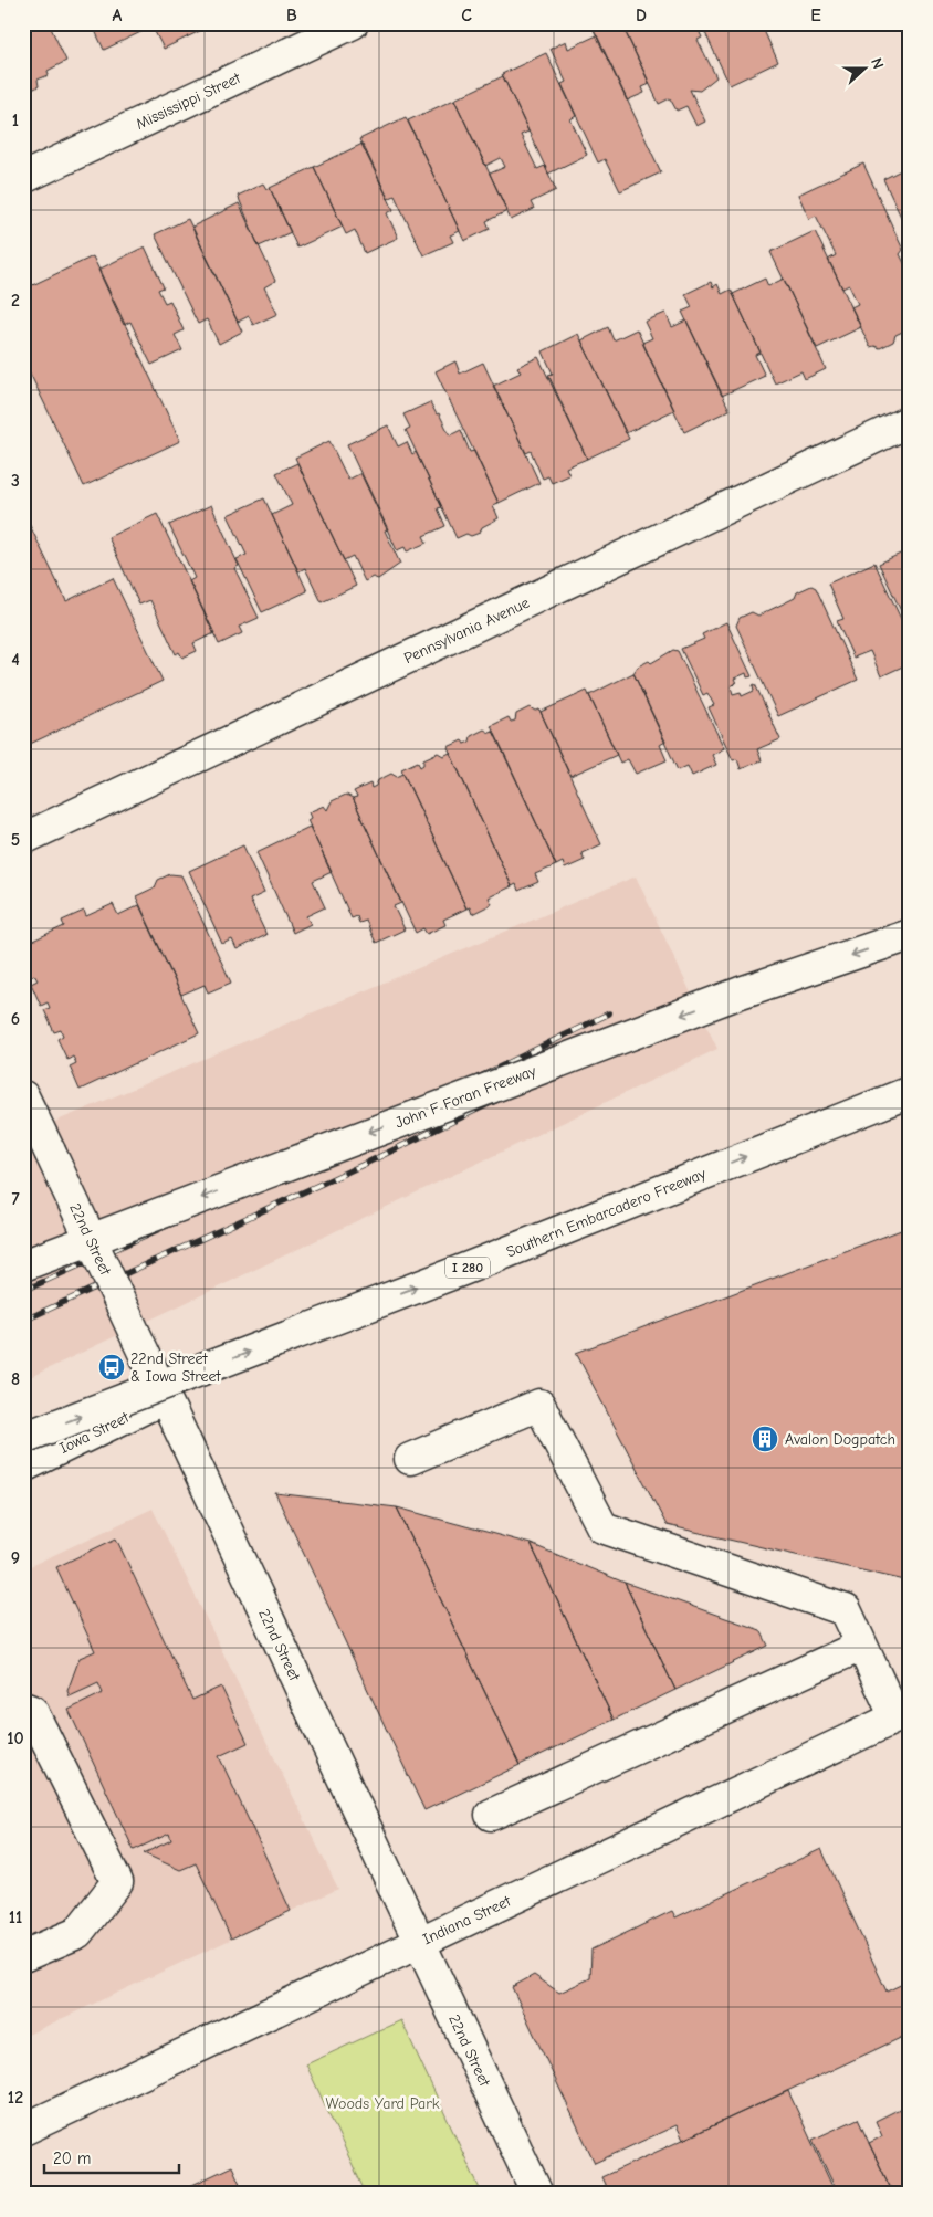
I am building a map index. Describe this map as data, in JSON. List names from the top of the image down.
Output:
{
  "streets": {
    "main road": [
      "Mississippi Street",
      "Pennsylvania Avenue",
      "John F Foran Freeway",
      "Southern Embarcadero Freeway",
      "22nd Street",
      "I 280",
      "Iowa Street",
      "Indiana Street"
    ]
  },
  "crossings": [
    ["22nd Street", "Iowa Street"],
    ["22nd Street", "Indiana Street"]
  ],
  "one_way": ["John F Foran Freeway", "Southern Embarcadero Freeway"],
  "parks": ["Woods Yard Park"],
  "places": {
    "bus stop": ["22nd Street & Iowa Street"],
    "building": ["Avalon Dogpatch"]
  },
  "scale_bar": "20 m",
  "north": "right",
  "grid": {
    "columns": [
      "A",
      "B",
      "C",
      "D",
      "E"
    ],
    "rows": [
      "1",
      "2",
      "3",
      "4",
      "5",
      "6",
      "7",
      "8",
      "9",
      "10",
      "11",
      "12"
    ]
  }
}
